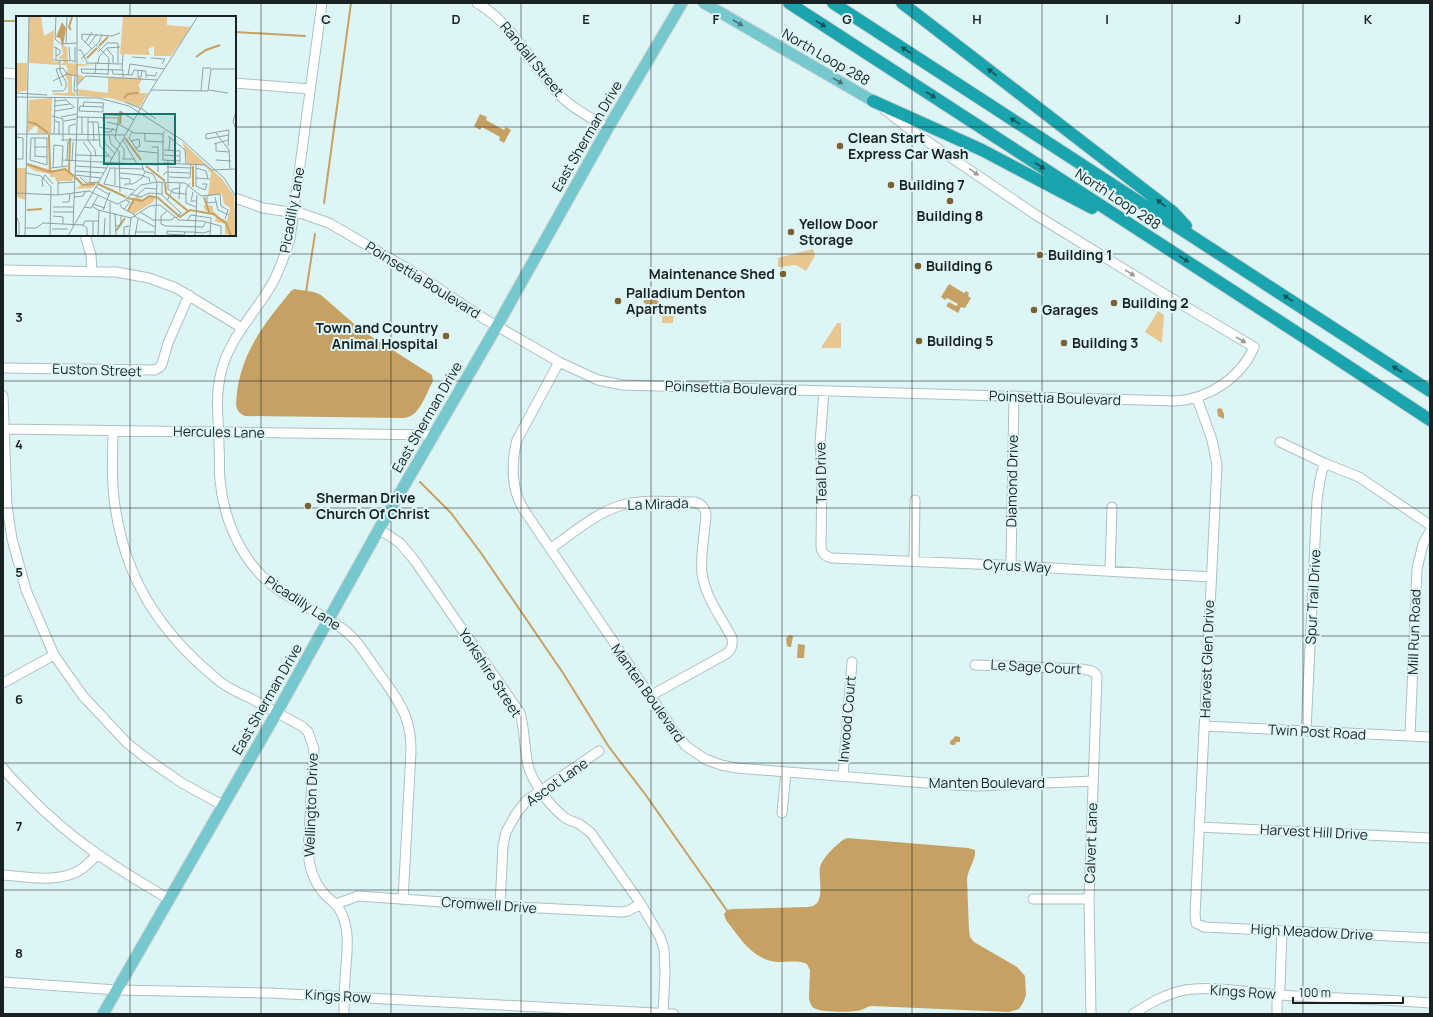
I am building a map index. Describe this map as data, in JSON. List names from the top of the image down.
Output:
{
  "streets": {
    "highway": ["North Loop 288"],
    "main road": ["East Sherman Drive"],
    "street": [
      "Randall Street",
      "Picadilly Lane",
      "Poinsettia Boulevard",
      "Euston Street",
      "Hercules Lane",
      "Teal Drive",
      "Diamond Drive",
      "La Mirada",
      "Cyrus Way",
      "Spur Trail Drive",
      "Mill Run Road",
      "Harvest Glen Drive",
      "Le Sage Court",
      "Yorkshire Street",
      "Manten Boulevard",
      "Inwood Court",
      "Twin Post Road",
      "Ascot Lane",
      "Wellington Drive",
      "Harvest Hill Drive",
      "Calvert Lane",
      "Cromwell Drive",
      "High Meadow Drive",
      "Kings Row"
    ]
  },
  "crossings": [
    ["North Loop 288", "Poinsettia Boulevard"],
    ["Randall Street", "East Sherman Drive"],
    ["East Sherman Drive", "Picadilly Lane"],
    ["East Sherman Drive", "Poinsettia Boulevard"],
    ["East Sherman Drive", "Hercules Lane"],
    ["East Sherman Drive", "Yorkshire Street"],
    ["East Sherman Drive", "Wellington Drive"],
    ["East Sherman Drive", "Kings Row"],
    ["Picadilly Lane", "Poinsettia Boulevard"],
    ["Picadilly Lane", "Hercules Lane"],
    ["Picadilly Lane", "Cromwell Drive"],
    ["Poinsettia Boulevard", "Teal Drive"],
    ["Poinsettia Boulevard", "Diamond Drive"],
    ["Poinsettia Boulevard", "Harvest Glen Drive"],
    ["Poinsettia Boulevard", "Manten Boulevard"],
    ["Hercules Lane", "Wellington Drive"],
    ["Teal Drive", "Cyrus Way"],
    ["Diamond Drive", "Cyrus Way"],
    ["La Mirada", "Manten Boulevard"],
    ["Cyrus Way", "Harvest Glen Drive"],
    ["Spur Trail Drive", "Twin Post Road"],
    ["Mill Run Road", "Twin Post Road"],
    ["Harvest Glen Drive", "Twin Post Road"],
    ["Harvest Glen Drive", "Harvest Hill Drive"],
    ["Harvest Glen Drive", "High Meadow Drive"],
    ["Le Sage Court", "Calvert Lane"],
    ["Yorkshire Street", "Ascot Lane"],
    ["Yorkshire Street", "Cromwell Drive"],
    ["Yorkshire Street", "Kings Row"],
    ["Manten Boulevard", "Inwood Court"],
    ["Manten Boulevard", "Calvert Lane"],
    ["Ascot Lane", "Cromwell Drive"],
    ["Wellington Drive", "Cromwell Drive"],
    ["Wellington Drive", "Kings Row"]
  ],
  "places": [
    "Clean Start Express Car Wash",
    "Building 7",
    "Building 8",
    "Yellow Door Storage",
    "Building 1",
    "Building 6",
    "Maintenance Shed",
    "Palladium Denton Apartments",
    "Building 2",
    "Garages",
    "Town and Country Animal Hospital",
    "Building 5",
    "Building 3",
    "Sherman Drive Church Of Christ"
  ],
  "scale_bar": "100 m",
  "grid": {
    "columns": [
      "C",
      "D",
      "E",
      "F",
      "G",
      "H",
      "I",
      "J",
      "K"
    ],
    "rows": [
      "3",
      "4",
      "5",
      "6",
      "7",
      "8"
    ]
  }
}
